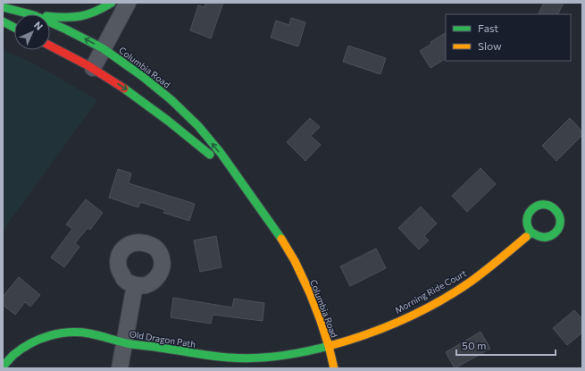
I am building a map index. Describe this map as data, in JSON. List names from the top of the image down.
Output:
{
  "streets": {
    "street": ["Columbia Road", "Morning Ride Court", "Old Dragon Path"]
  },
  "crossings": [
    ["Columbia Road", "Morning Ride Court"],
    ["Columbia Road", "Old Dragon Path"],
    ["Morning Ride Court", "Old Dragon Path"]
  ],
  "legend": ["Fast", "Slow"],
  "scale_bar": "50 m",
  "north": "top right"
}
